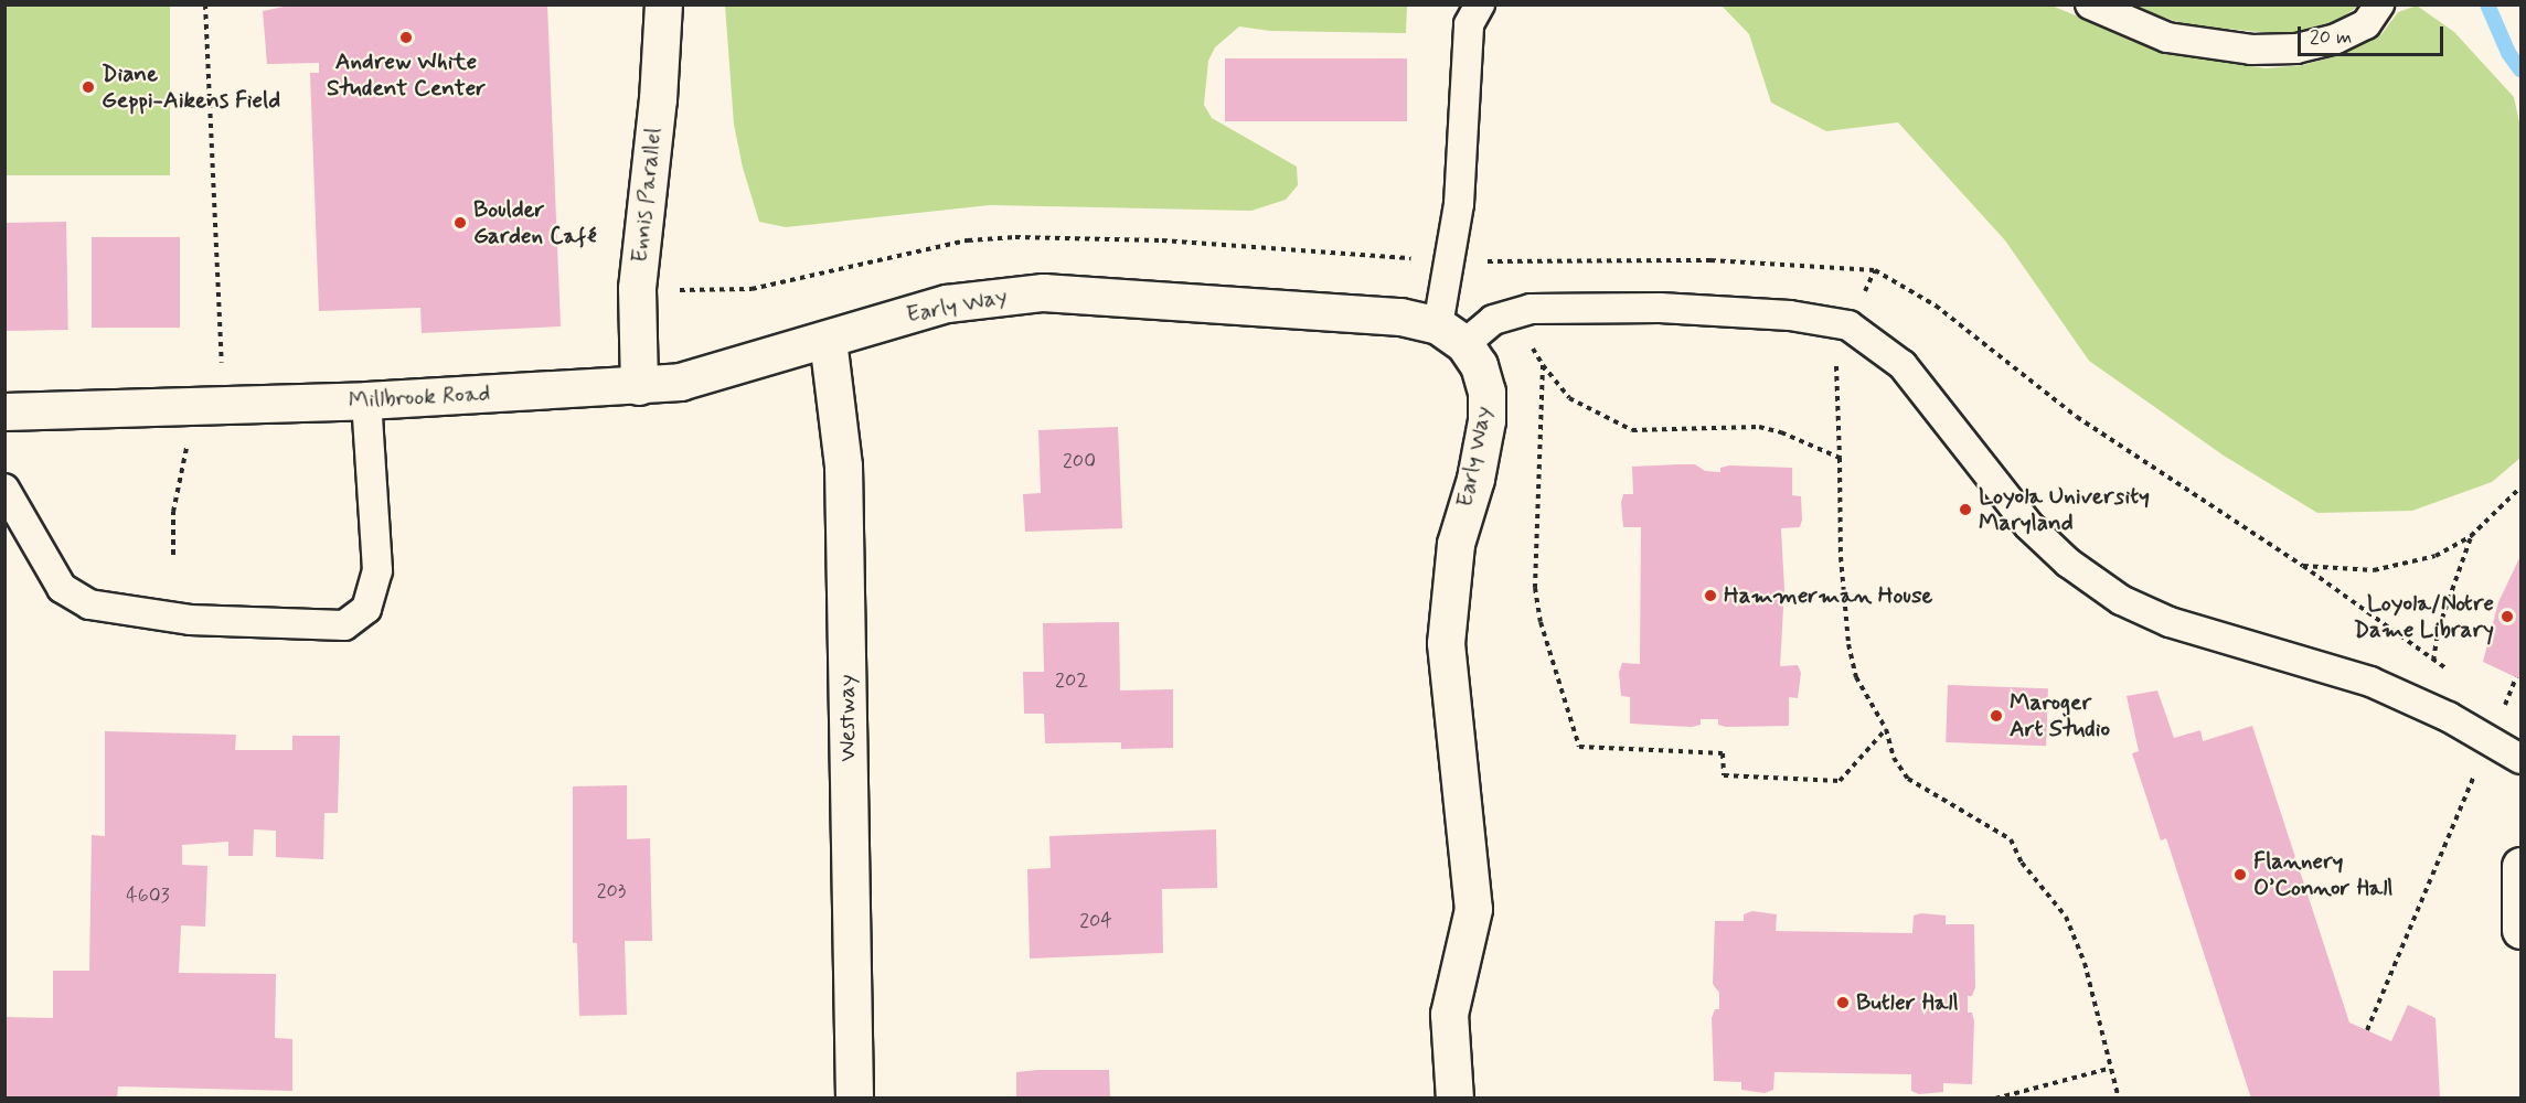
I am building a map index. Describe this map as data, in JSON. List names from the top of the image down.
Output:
{
  "streets": {
    "street": [
      "Ennis Parallel",
      "Early Way",
      "Millbrook Road",
      "Westway"
    ]
  },
  "crossings": [
    ["Ennis Parallel", "Millbrook Road"],
    ["Early Way", "Millbrook Road"],
    ["Early Way", "Westway"],
    ["Millbrook Road", "Westway"]
  ],
  "places": [
    "Andrew White Student Center",
    "Diane Geppi-Aikens Field",
    "Boulder Garden Café",
    "Loyola University Maryland",
    "Hammerman House",
    "Loyola/Notre Dame Library",
    "Maroger Art Studio",
    "Flannery O’Connor Hall",
    "Butler Hall"
  ],
  "house_numbers": [
    "200",
    "202",
    "203",
    "4603",
    "204"
  ],
  "scale_bar": "20 m"
}
